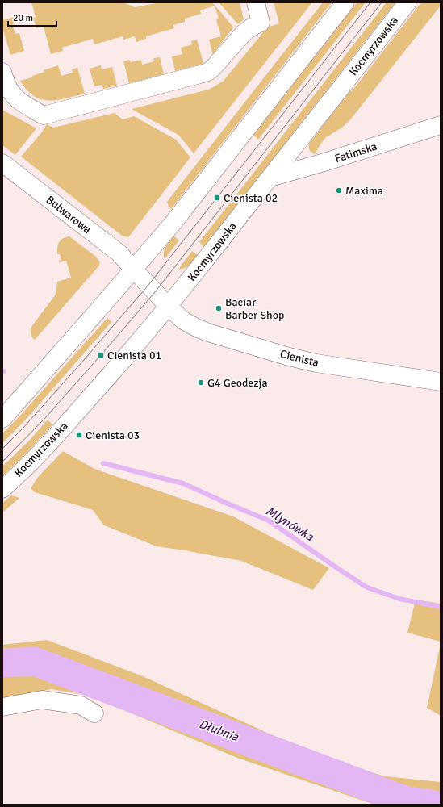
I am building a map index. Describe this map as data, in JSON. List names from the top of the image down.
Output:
{
  "streets": {
    "main road": [
      "Kocmyrzowska",
      "Fatimska",
      "Bulwarowa",
      "Cienista"
    ]
  },
  "crossings": [
    ["Kocmyrzowska", "Fatimska"],
    ["Kocmyrzowska", "Bulwarowa"],
    ["Kocmyrzowska", "Cienista"],
    ["Bulwarowa", "Cienista"]
  ],
  "water": ["Młynówka", "Dłubnia"],
  "places": {
    "other": ["Maxima", "Baciar Barber Shop", "G4 Geodezja"],
    "transit": ["Cienista 02", "Cienista 01", "Cienista 03"]
  },
  "scale_bar": "20 m"
}
